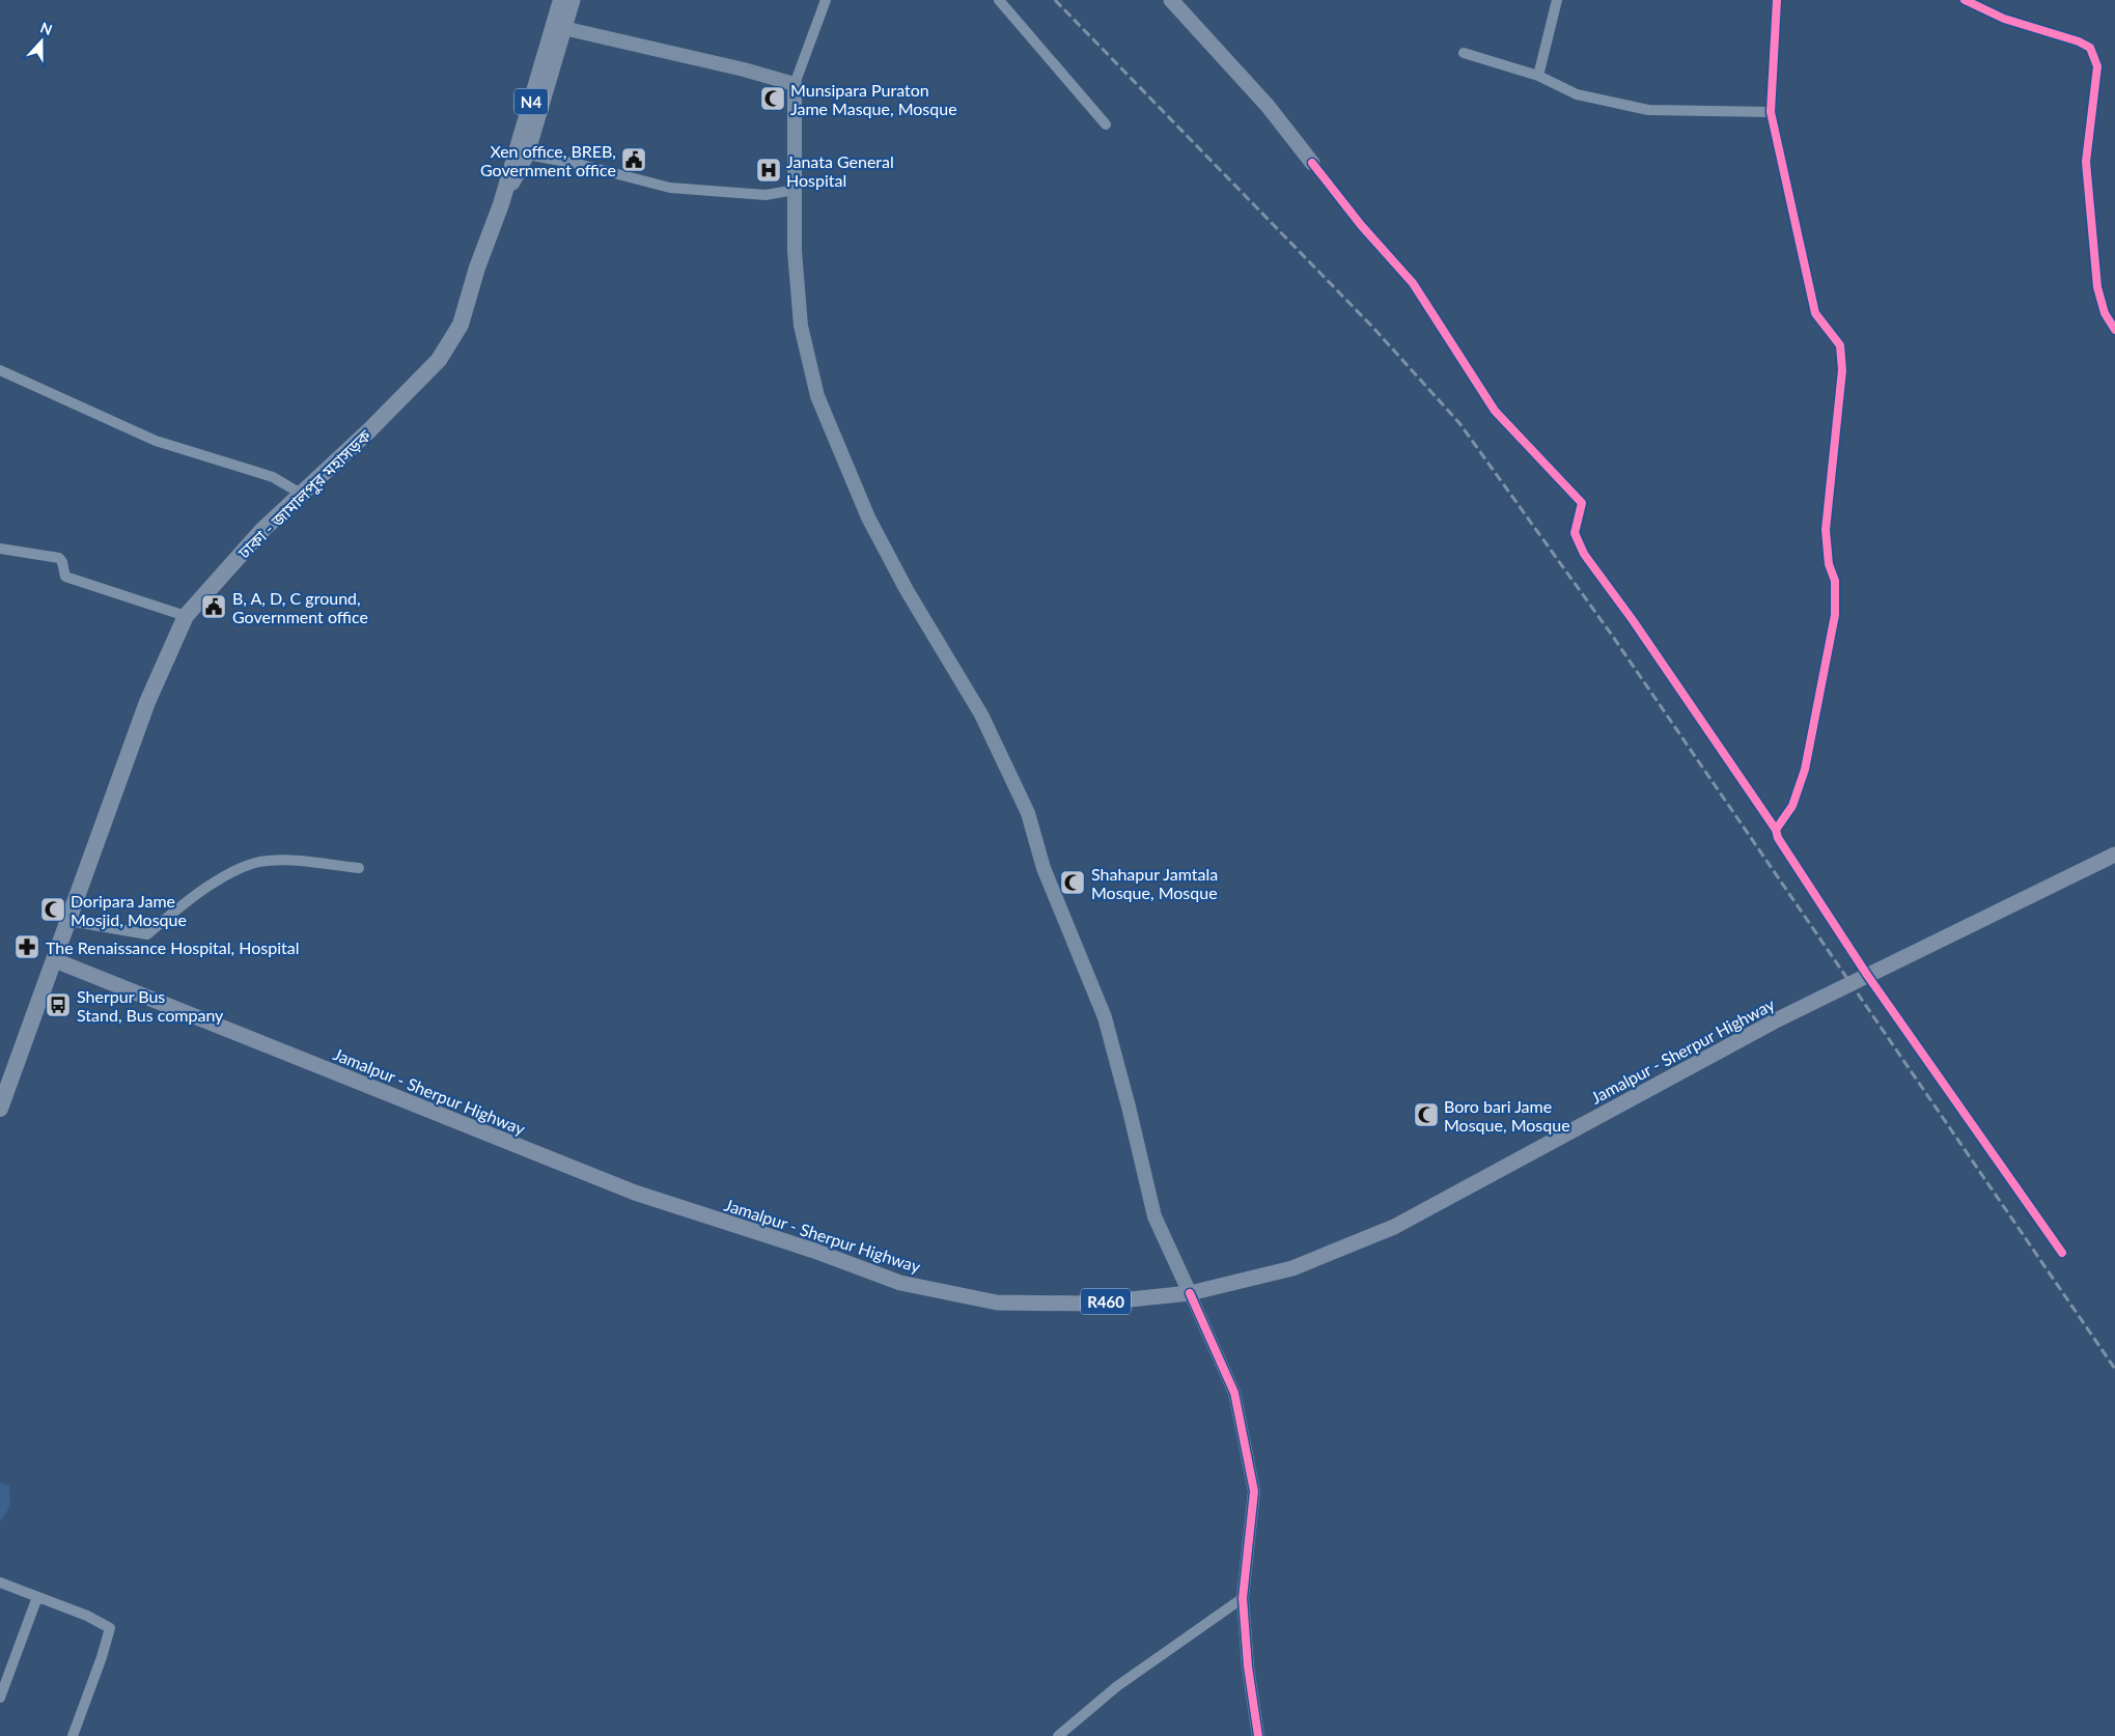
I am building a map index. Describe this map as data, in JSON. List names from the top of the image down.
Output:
{
  "streets": {
    "highway": ["N4", "ঢাকা - জামালপুর মহাসড়ক"],
    "main road": ["Jamalpur - Sherpur Highway", "R460"]
  },
  "crossings": [
    ["ঢাকা - জামালপুর মহাসড়ক", "Jamalpur - Sherpur Highway"]
  ],
  "places": {
    "mosque": [
      "Munsipara Puraton Jame Masque, Mosque",
      "Shahapur Jamtala Mosque, Mosque",
      "Doripara Jame Mosjid, Mosque",
      "Boro bari Jame Mosque, Mosque"
    ],
    "public building": ["Xen office, BREB, Government office", "B, A, D, C ground, Government office"],
    "hospital": ["Janata General Hospital"],
    "pharmacy": ["The Renaissance Hospital, Hospital"],
    "bus stop": ["Sherpur Bus Stand, Bus company"]
  },
  "north": "top"
}
